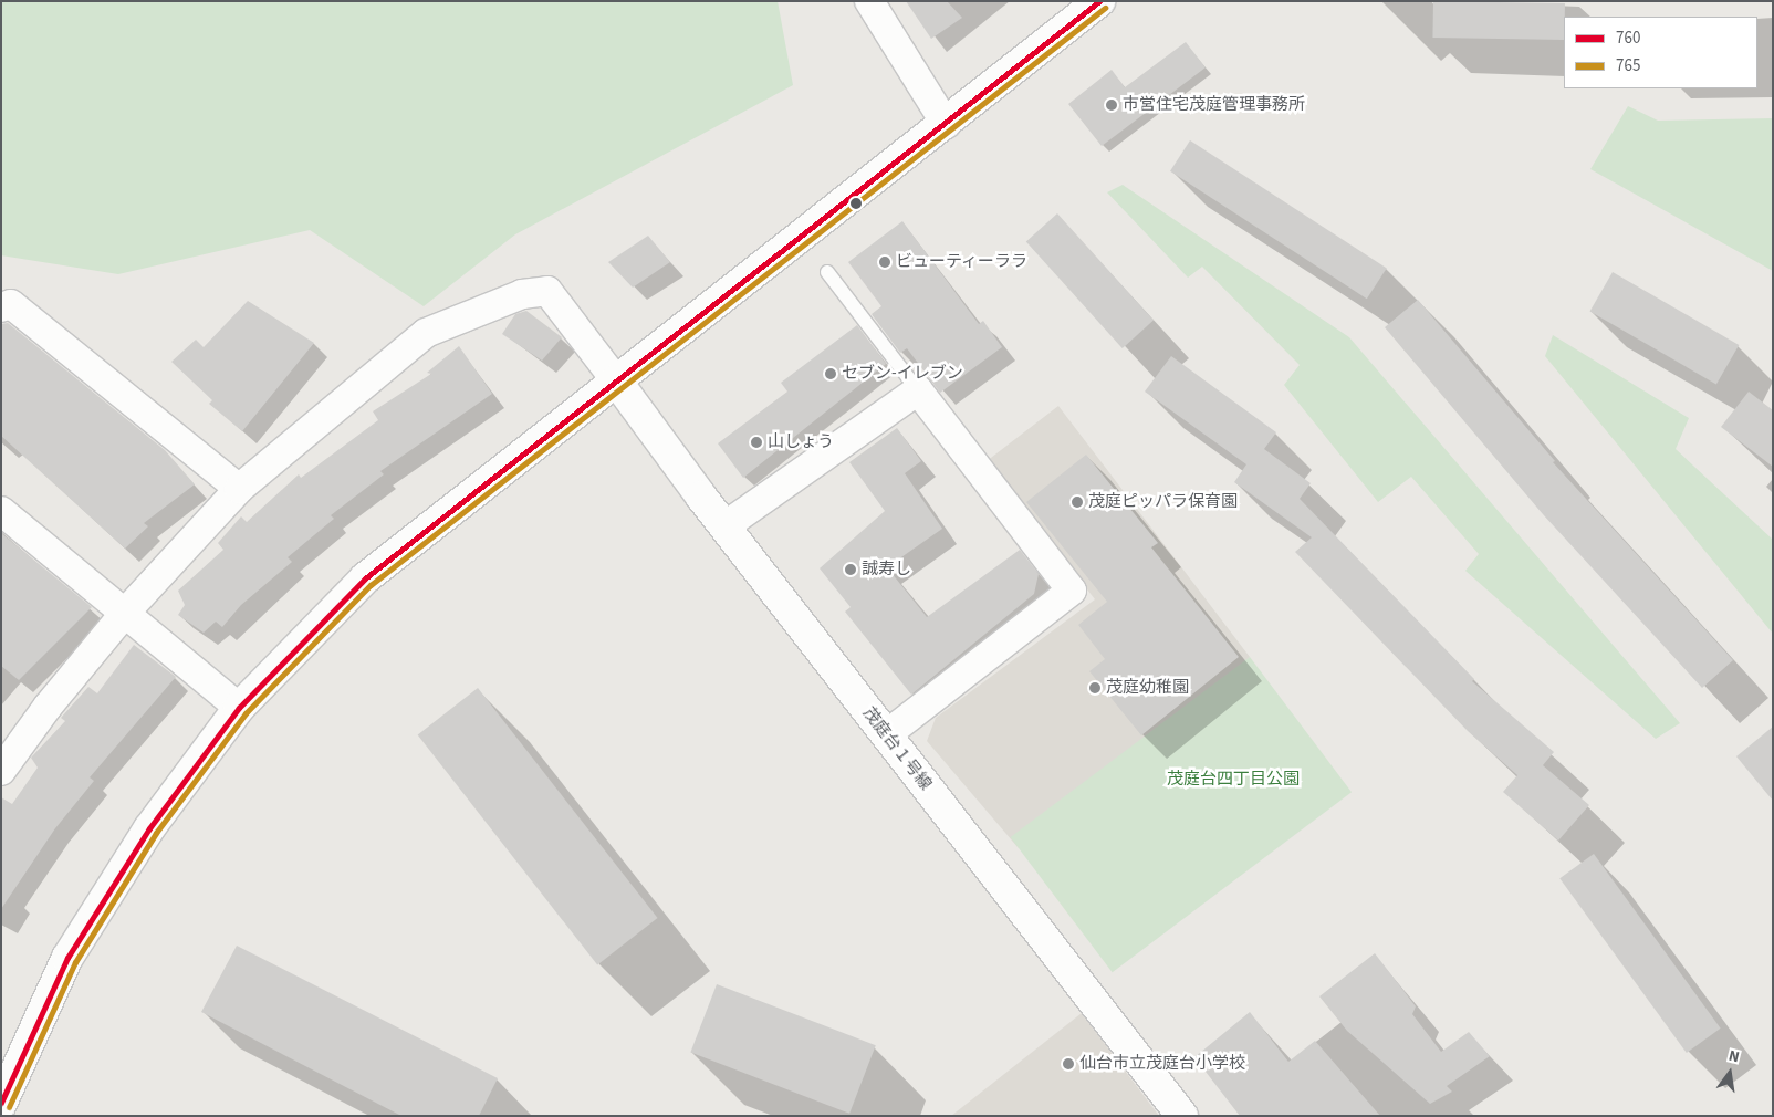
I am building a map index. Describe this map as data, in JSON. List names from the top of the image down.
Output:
{
  "streets": {
    "street": ["茂庭台１号線"]
  },
  "parks": ["茂庭台四丁目公園"],
  "places": [
    "市営住宅茂庭管理事務所",
    "ビューティーララ",
    "セブン-イレブン",
    "山しょう",
    "茂庭ピッパラ保育園",
    "誠寿し",
    "茂庭幼稚園",
    "仙台市立茂庭台小学校"
  ],
  "lines": ["transit line 760", "transit line 765"],
  "legend": ["760", "765"],
  "north": "top"
}
